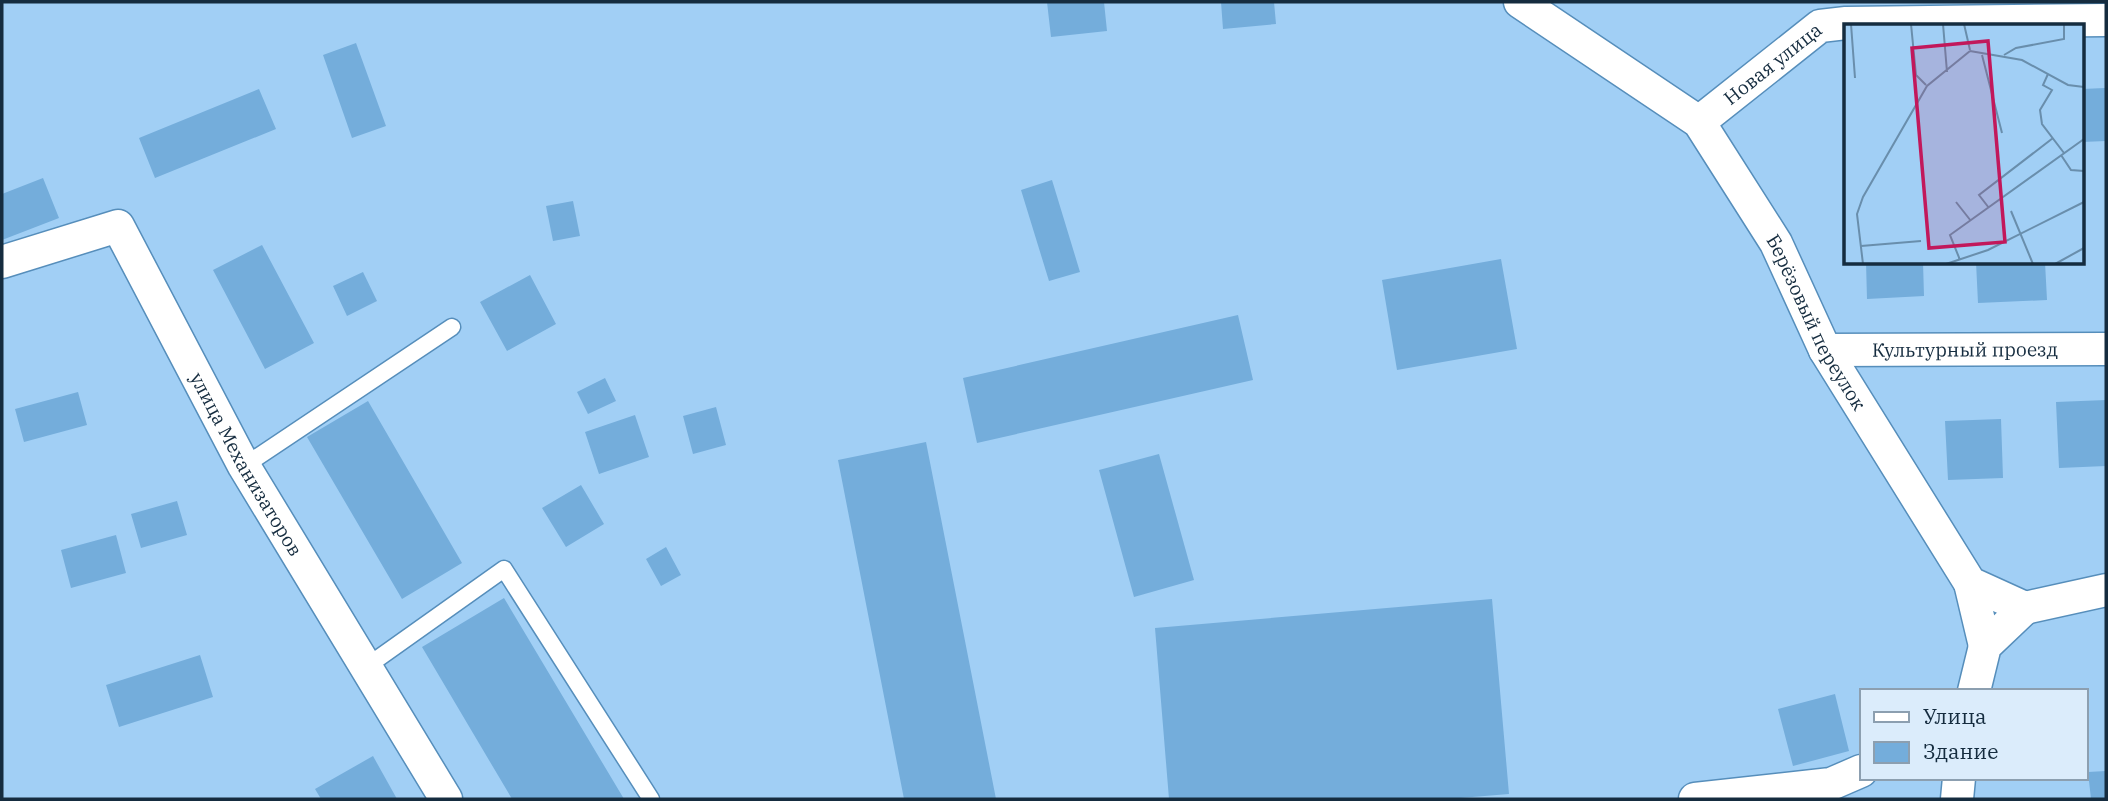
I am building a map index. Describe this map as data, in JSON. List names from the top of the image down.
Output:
{
  "streets": {
    "street": [
      "Новая улица",
      "Берёзовый переулок",
      "Культурный проезд",
      "улица Механизаторов"
    ]
  },
  "crossings": [
    ["Новая улица", "Берёзовый переулок"],
    ["Берёзовый переулок", "Культурный проезд"]
  ],
  "legend": ["Улица", "Здание"]
}
